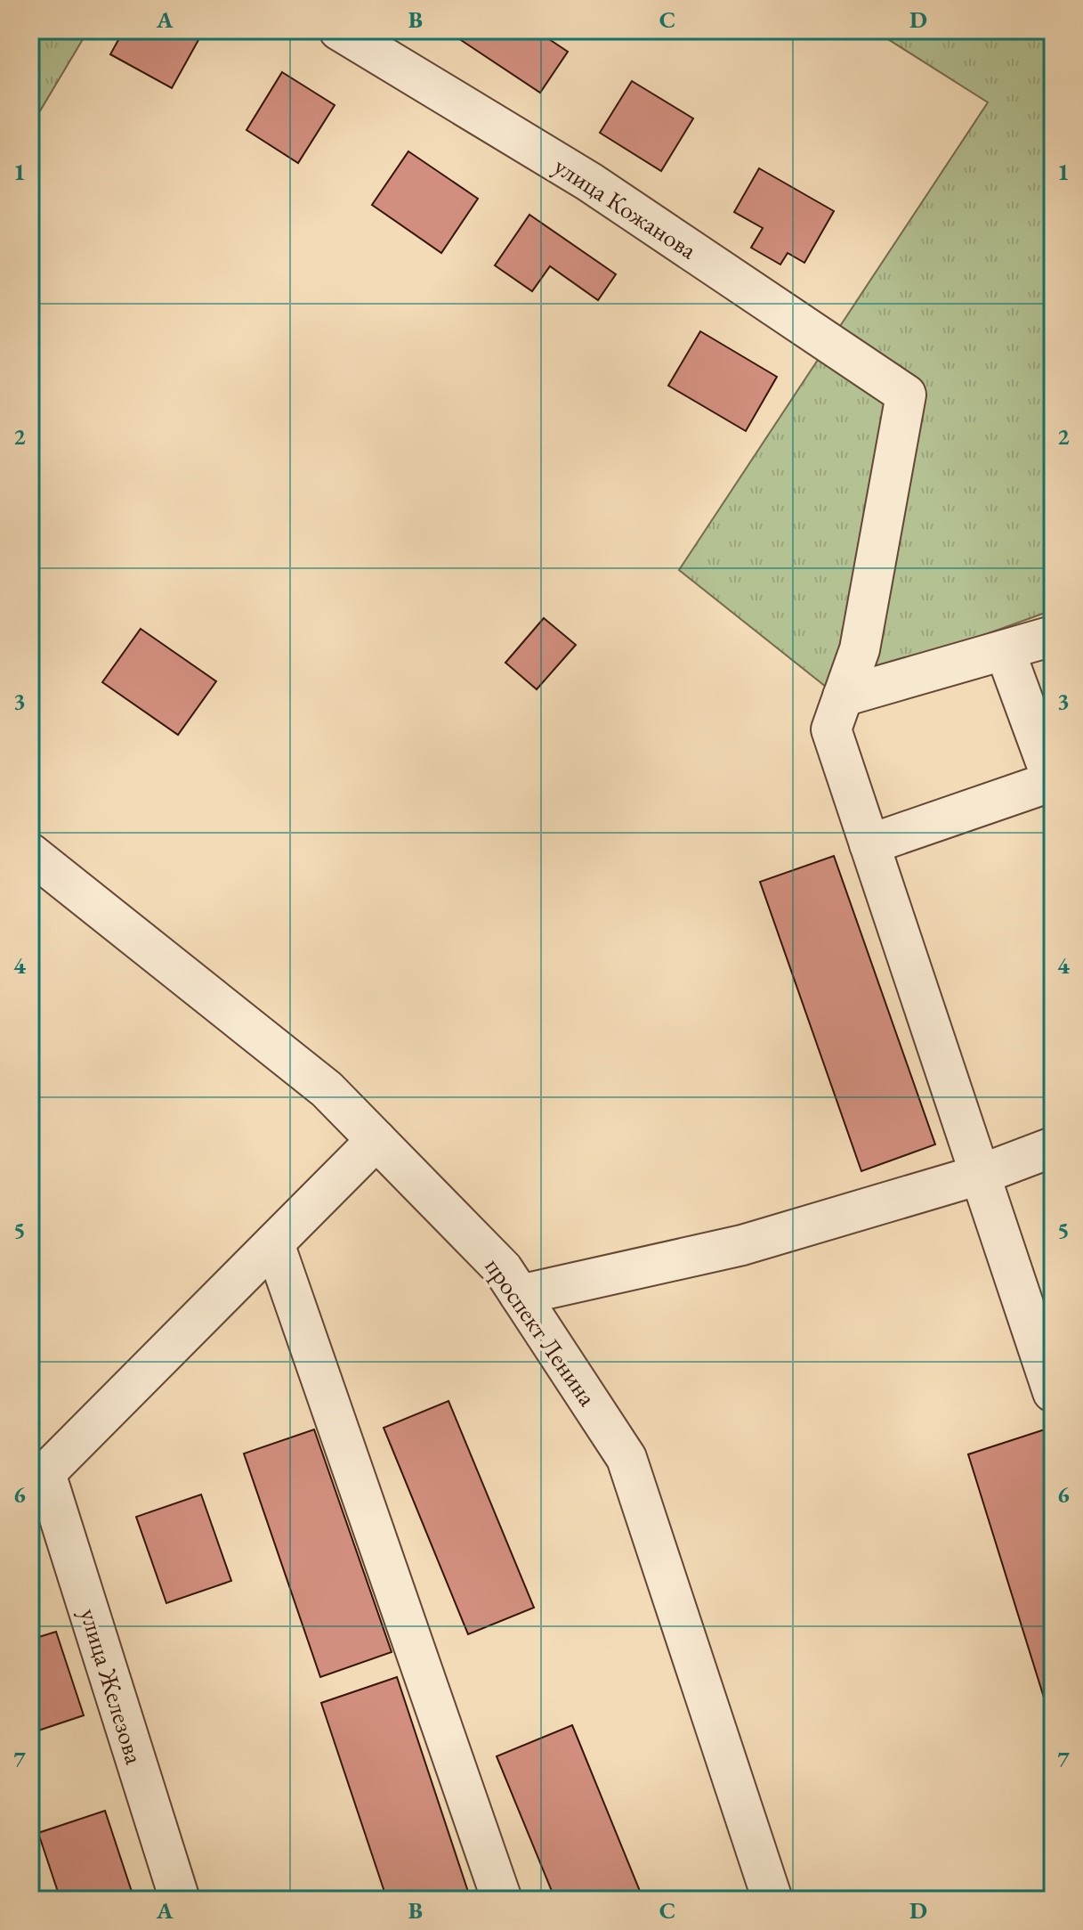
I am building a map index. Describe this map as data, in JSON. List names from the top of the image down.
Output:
{
  "streets": {
    "street": ["улица Кожанова", "проспект Ленина", "улица Железова"]
  },
  "grid": {
    "columns": [
      "A",
      "B",
      "C",
      "D"
    ],
    "rows": [
      "1",
      "2",
      "3",
      "4",
      "5",
      "6",
      "7"
    ]
  }
}
